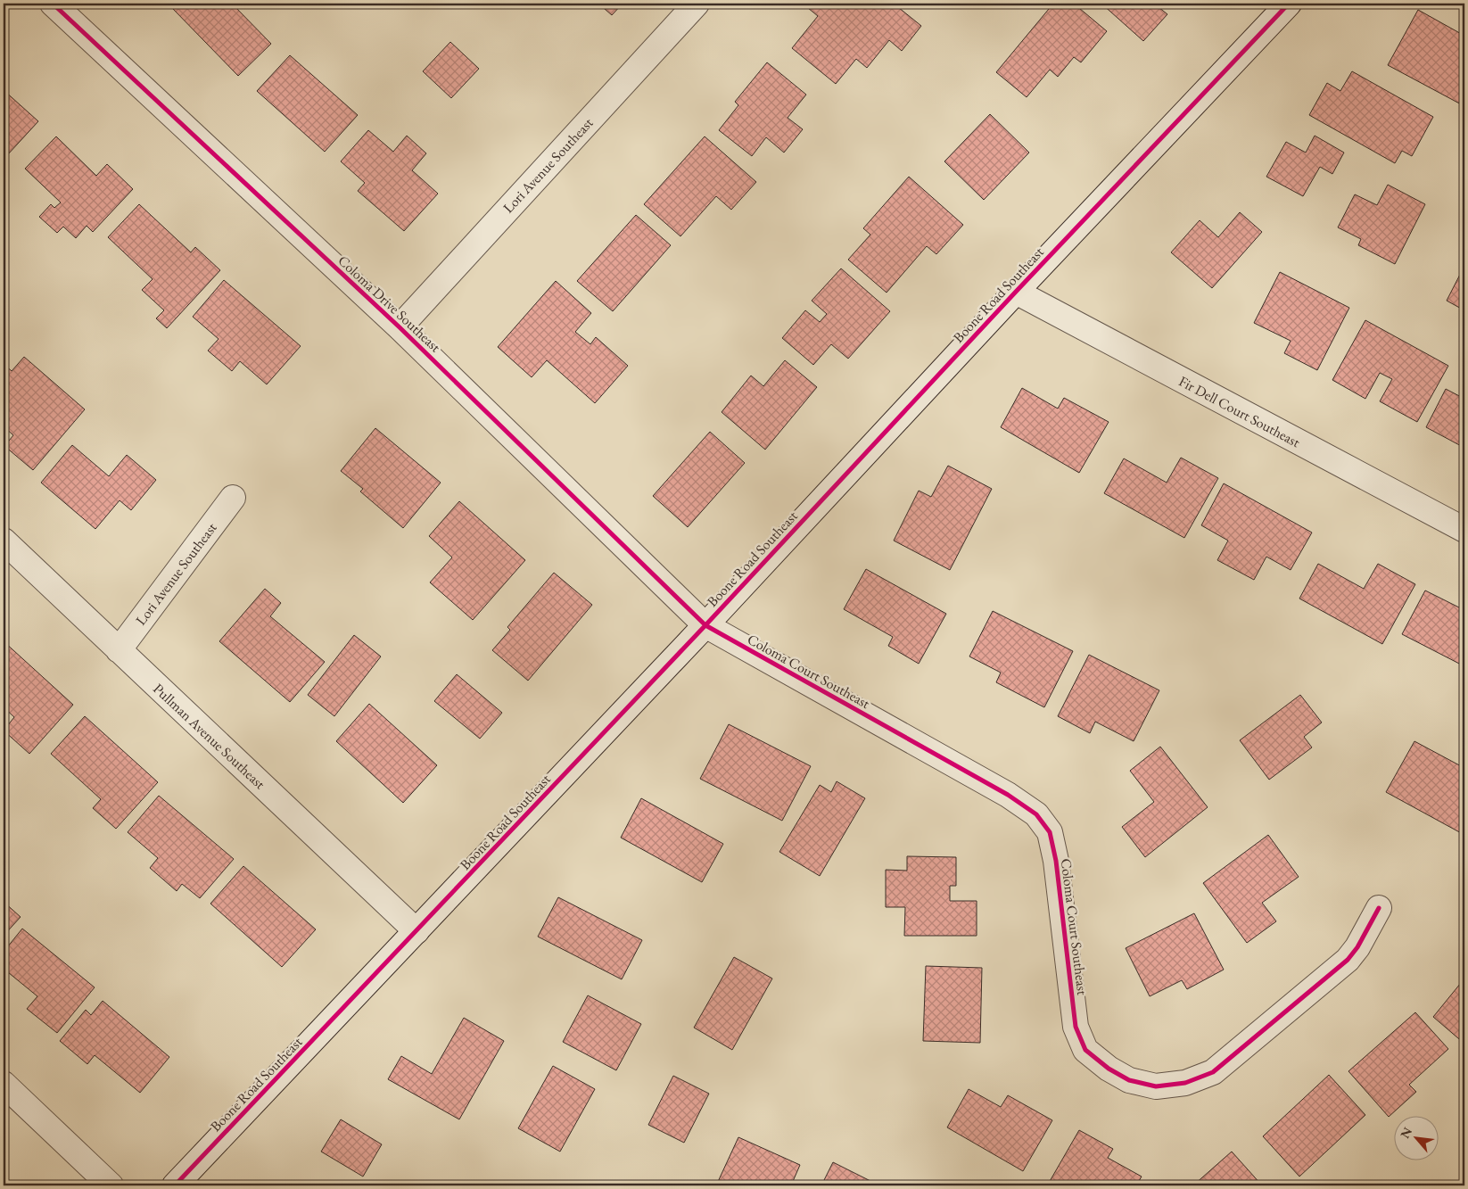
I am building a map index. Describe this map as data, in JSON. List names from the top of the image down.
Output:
{
  "streets": {
    "street": [
      "Lori Avenue Southeast",
      "Boone Road Southeast",
      "Coloma Drive Southeast",
      "Fir Dell Court Southeast",
      "Coloma Court Southeast",
      "Pullman Avenue Southeast"
    ]
  },
  "crossings": [
    ["Lori Avenue Southeast", "Coloma Drive Southeast"],
    ["Lori Avenue Southeast", "Pullman Avenue Southeast"],
    ["Boone Road Southeast", "Coloma Drive Southeast"],
    ["Boone Road Southeast", "Fir Dell Court Southeast"],
    ["Boone Road Southeast", "Coloma Court Southeast"],
    ["Boone Road Southeast", "Pullman Avenue Southeast"],
    ["Coloma Drive Southeast", "Coloma Court Southeast"]
  ],
  "north": "top left"
}
